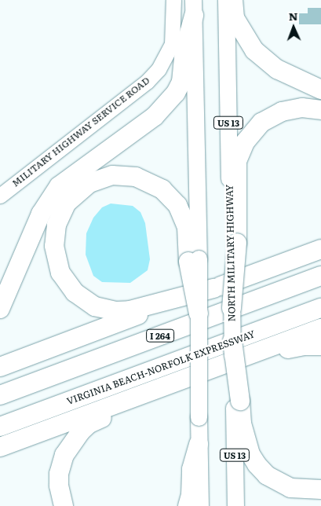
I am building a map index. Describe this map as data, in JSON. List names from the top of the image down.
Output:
{
  "streets": {
    "highway": ["I 264", "VIRGINIA BEACH-NORFOLK EXPRESSWAY"],
    "main road": ["US 13", "NORTH MILITARY HIGHWAY"],
    "street": ["MILITARY HIGHWAY SERVICE ROAD"]
  },
  "north": "top"
}
